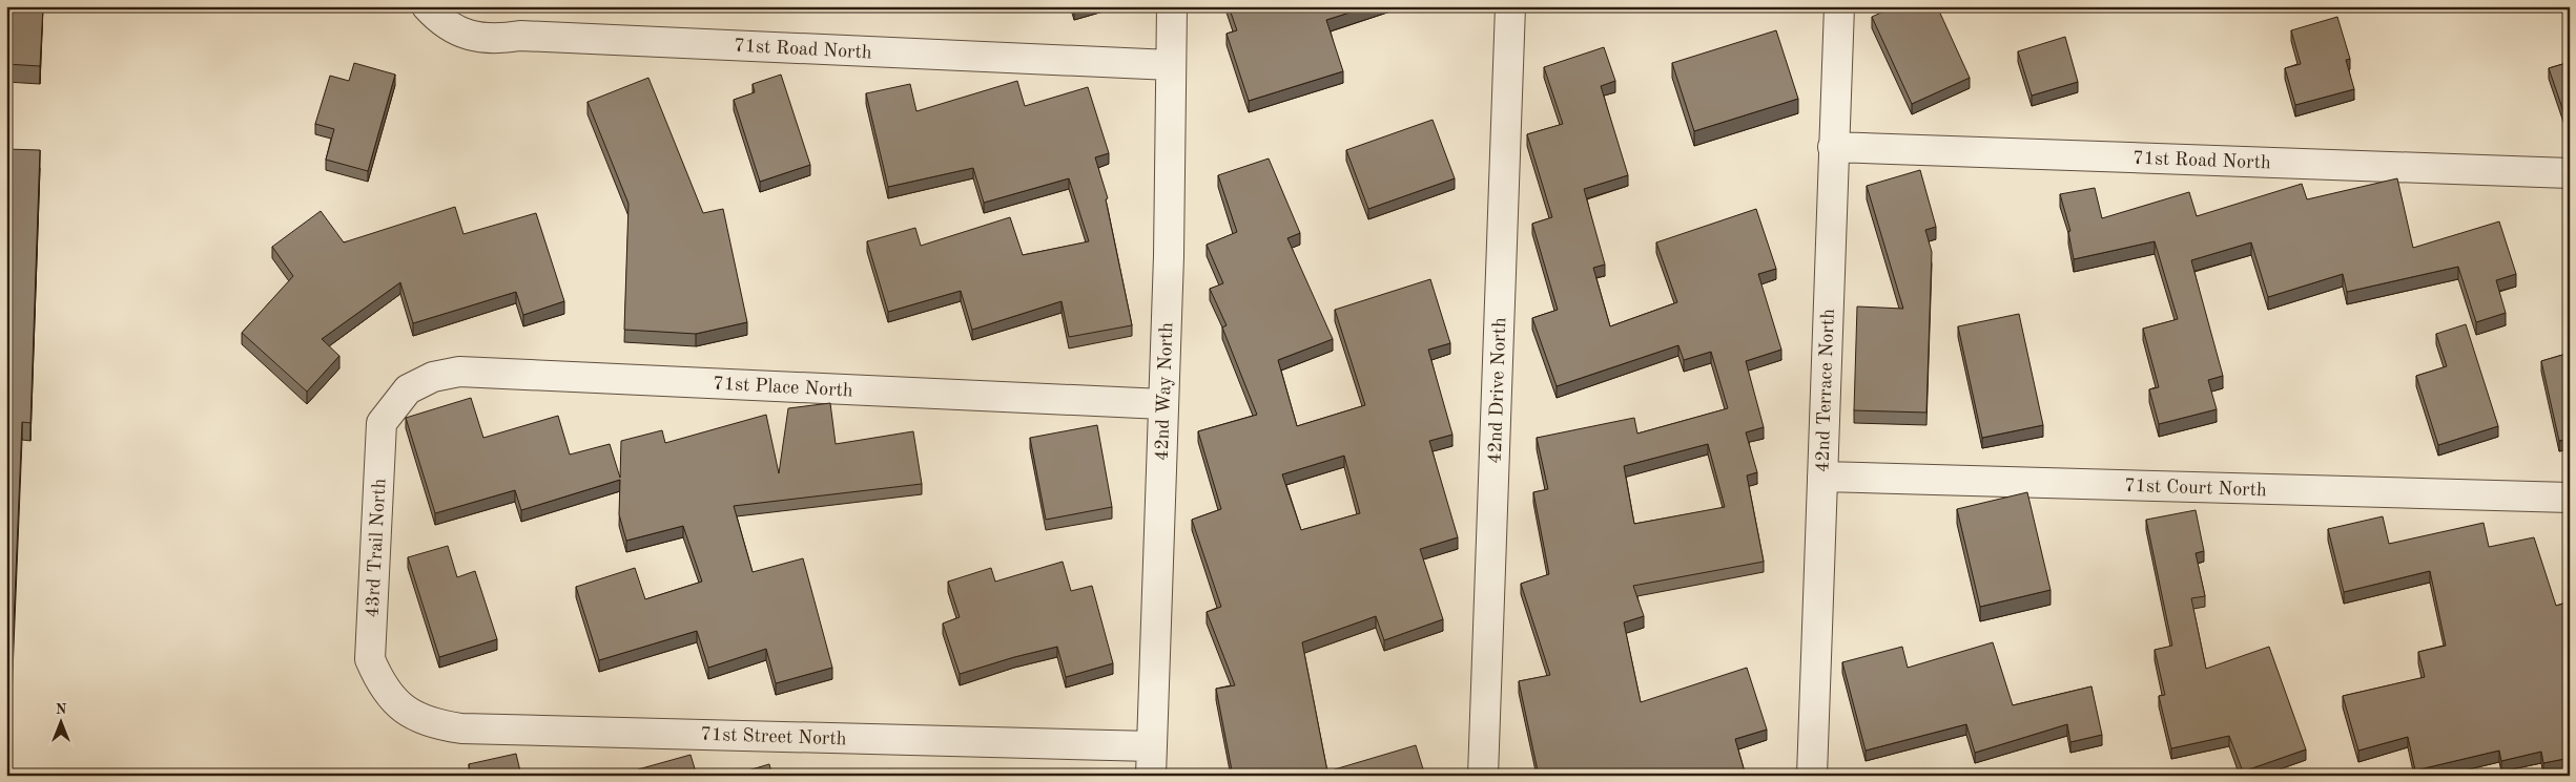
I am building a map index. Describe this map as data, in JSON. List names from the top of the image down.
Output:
{
  "streets": {
    "street": [
      "71st Road North",
      "71st Place North",
      "42nd Drive North",
      "42nd Terrace North",
      "42nd Way North",
      "71st Court North",
      "43rd Trail North",
      "71st Street North"
    ]
  },
  "crossings": [
    ["71st Road North", "42nd Terrace North"],
    ["71st Road North", "42nd Way North"],
    ["71st Place North", "42nd Way North"],
    ["71st Place North", "43rd Trail North"],
    ["42nd Terrace North", "71st Court North"],
    ["42nd Way North", "71st Street North"],
    ["43rd Trail North", "71st Street North"]
  ],
  "north": "top"
}
